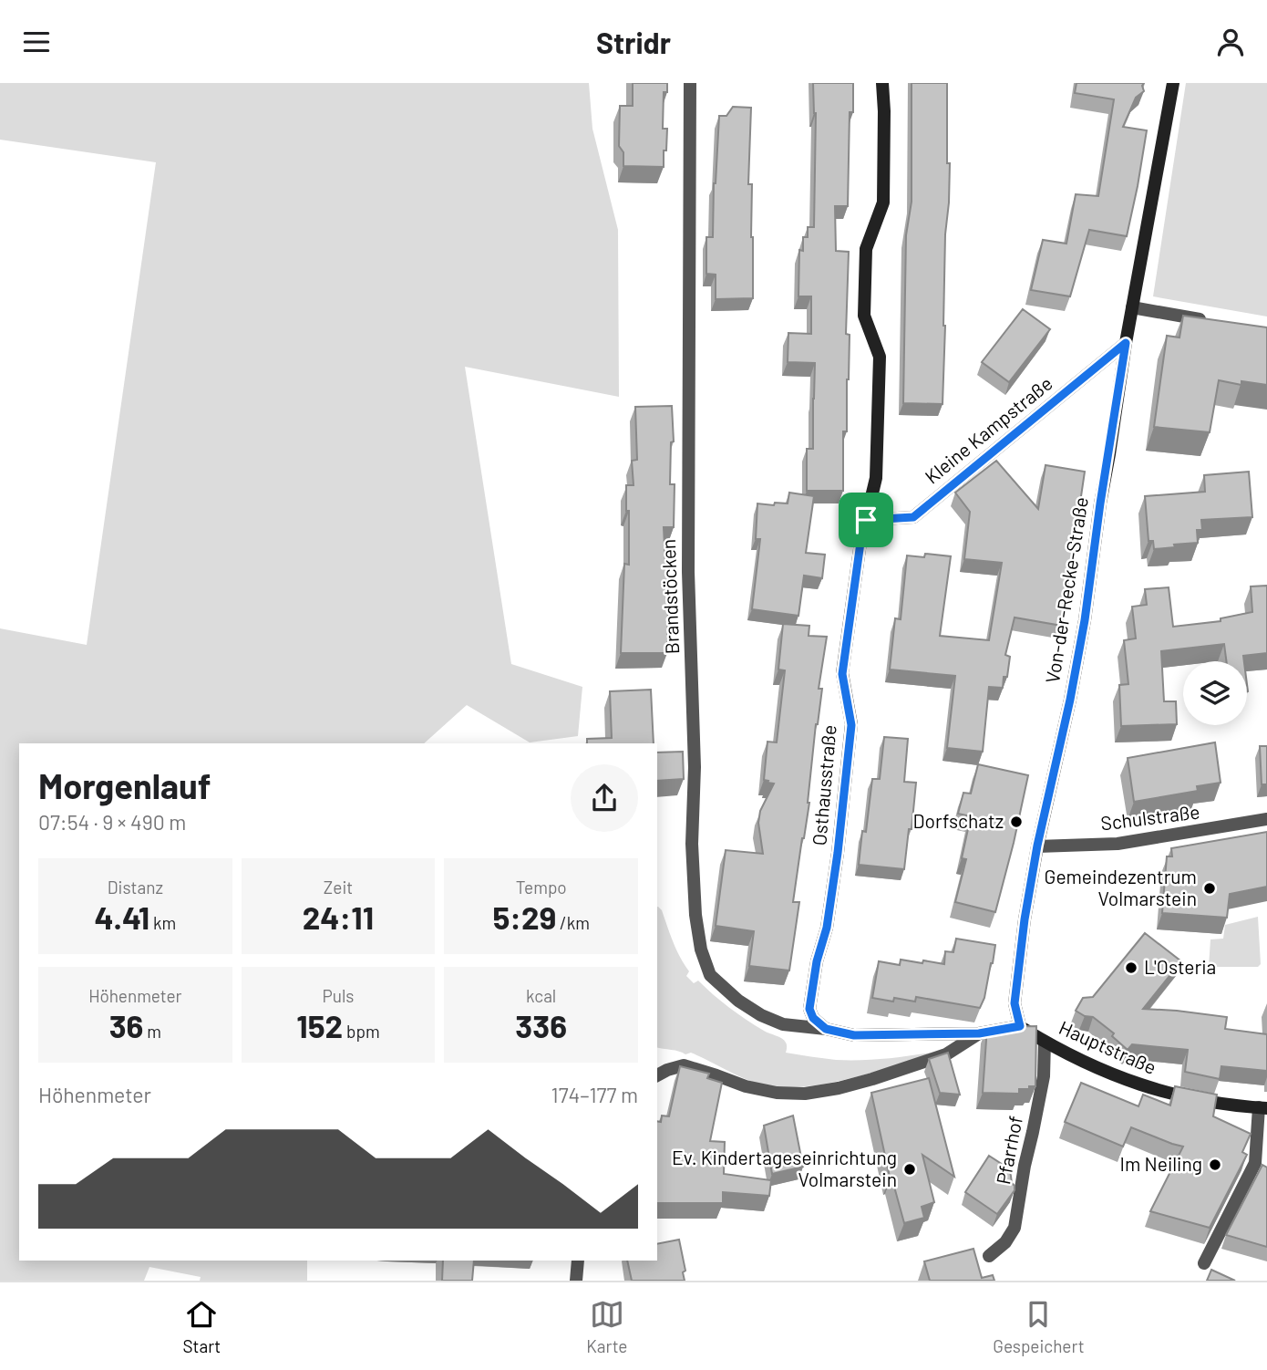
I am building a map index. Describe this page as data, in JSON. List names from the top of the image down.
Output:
{
  "streets": {
    "street": [
      "Kleine Kampstraße",
      "Von-der-Recke-Straße",
      "Brandstöcken",
      "Osthausstraße",
      "Schulstraße",
      "Hauptstraße",
      "Pfarrhof"
    ]
  },
  "crossings": [
    ["Kleine Kampstraße", "Von-der-Recke-Straße"],
    ["Kleine Kampstraße", "Osthausstraße"],
    ["Von-der-Recke-Straße", "Schulstraße"],
    ["Von-der-Recke-Straße", "Hauptstraße"],
    ["Brandstöcken", "Osthausstraße"],
    ["Hauptstraße", "Pfarrhof"]
  ],
  "places": [
    "Dorfschatz",
    "Gemeindezentrum Volmarstein",
    "L'Osteria",
    "Im Neiling",
    "Ev. Kindertageseinrichtung Volmarstein"
  ],
  "page": {
    "header": "Stridr",
    "heading": ["Morgenlauf", "07:54 · 9 × 490 m"],
    "stats": [
      ["Distanz", "4.41 km"],
      ["Zeit", "24:11"],
      ["Tempo", "5:29 /km"],
      ["Höhenmeter", "36 m"],
      ["Puls", "152 bpm"],
      ["kcal", "336"]
    ],
    "chart": ["Höhenmeter", "174–177 m"],
    "tabs": ["Start", "Karte", "Gespeichert"]
  }
}
